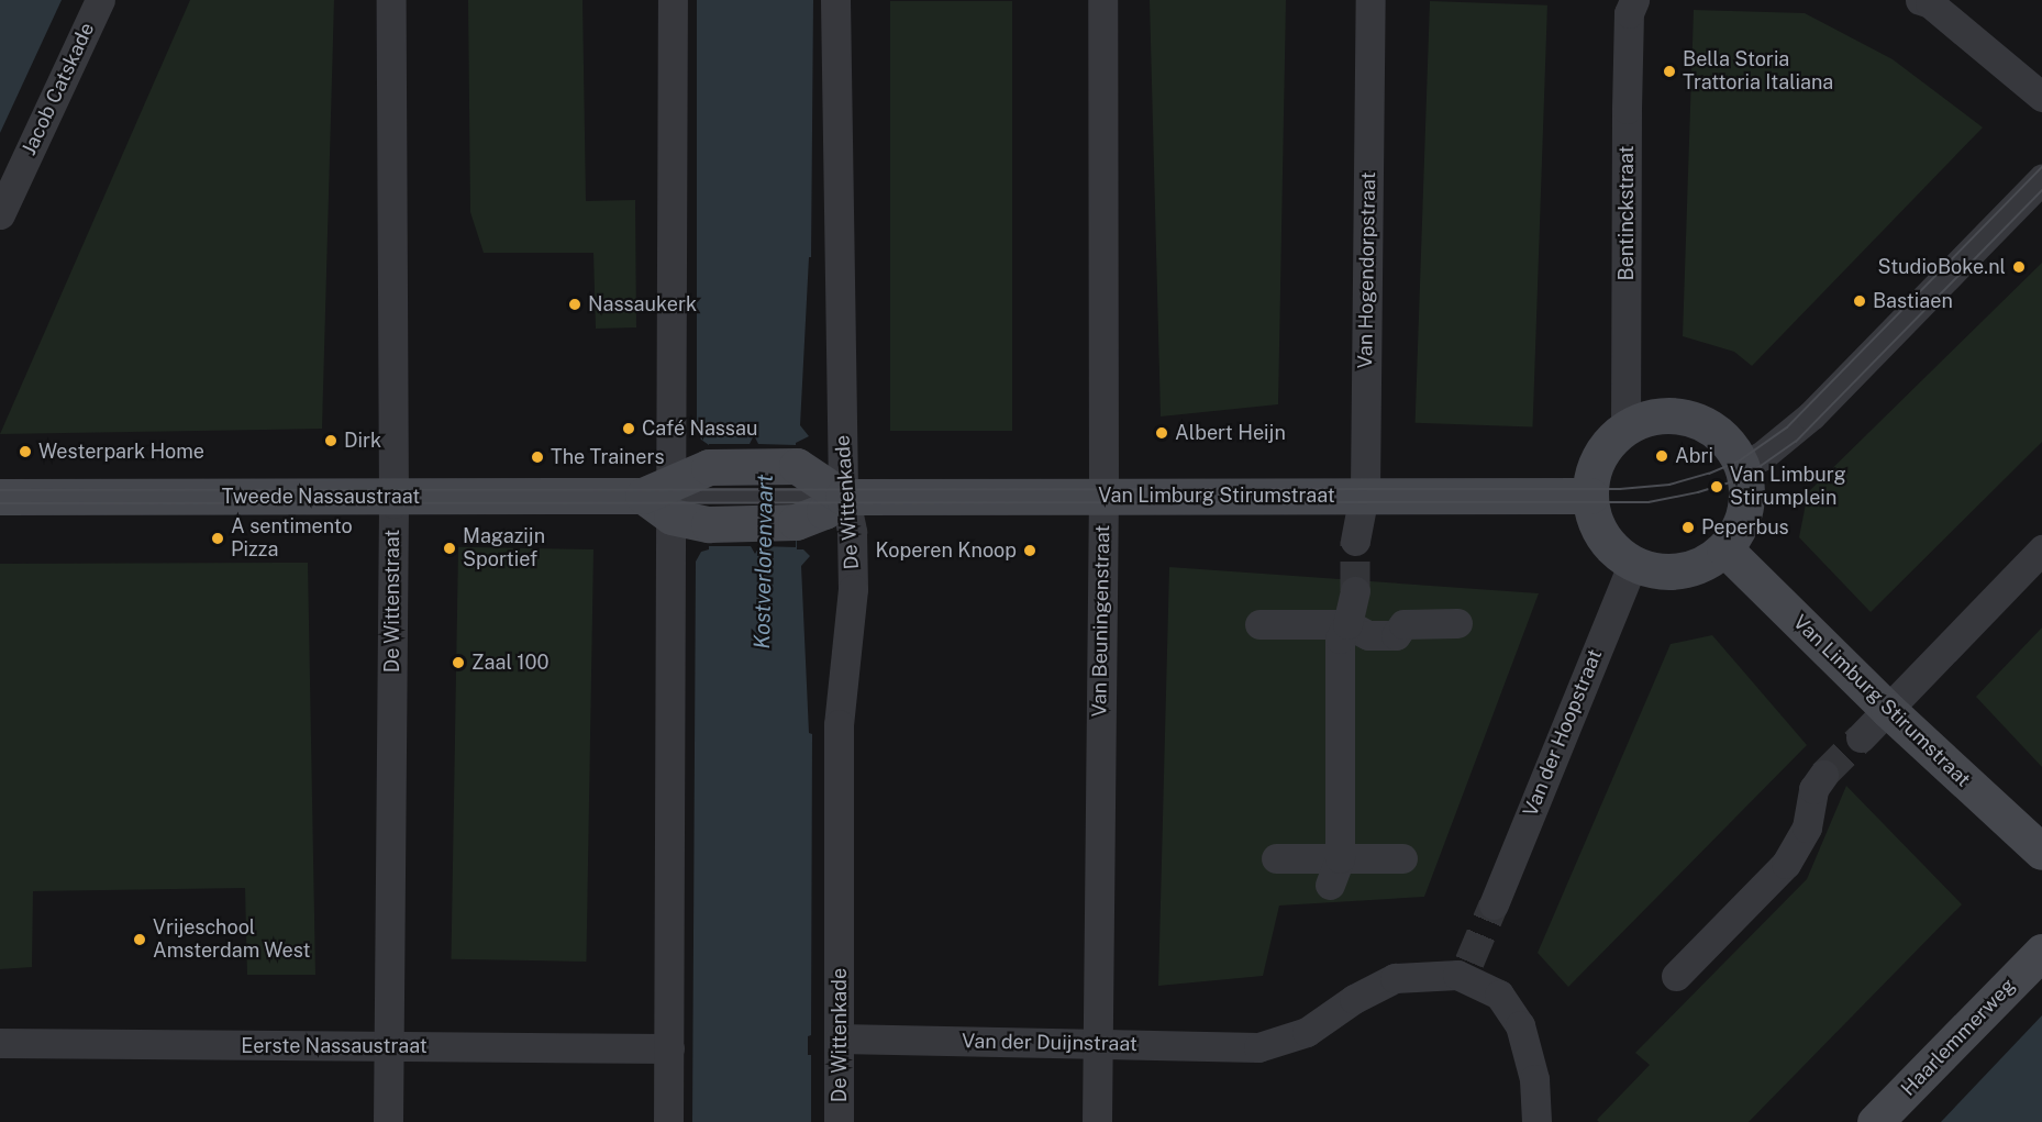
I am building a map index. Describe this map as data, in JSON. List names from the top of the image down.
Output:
{
  "streets": {
    "street": [
      "Jacob Catskade",
      "Bentinckstraat",
      "Van Hogendorpstraat",
      "Van Limburg Stirumstraat",
      "Tweede Nassaustraat",
      "De Wittenkade",
      "De Wittenstraat",
      "Van Beuningenstraat",
      "Van der Hoopstraat",
      "Haarlemmerweg",
      "Van der Duijnstraat",
      "Eerste Nassaustraat"
    ]
  },
  "crossings": [
    ["Bentinckstraat", "Van Limburg Stirumstraat"],
    ["Bentinckstraat", "Van der Hoopstraat"],
    ["Van Hogendorpstraat", "Van Limburg Stirumstraat"],
    ["Van Limburg Stirumstraat", "De Wittenkade"],
    ["Van Limburg Stirumstraat", "Van Beuningenstraat"],
    ["Van Limburg Stirumstraat", "Van der Hoopstraat"],
    ["Tweede Nassaustraat", "De Wittenstraat"],
    ["De Wittenkade", "Van der Duijnstraat"],
    ["De Wittenstraat", "Eerste Nassaustraat"],
    ["Van Beuningenstraat", "Van der Duijnstraat"]
  ],
  "water": ["Kostverlorenvaart"],
  "places": [
    "Bella Storia Trattoria Italiana",
    "StudioBoke.nl",
    "Bastiaen",
    "Nassaukerk",
    "Café Nassau",
    "Albert Heijn",
    "Dirk",
    "Westerpark Home",
    "Abri",
    "The Trainers",
    "Van Limburg Stirumplein",
    "Peperbus",
    "A sentimento Pizza",
    "Magazijn Sportief",
    "Koperen Knoop",
    "Zaal 100",
    "Vrijeschool Amsterdam West"
  ]
}
